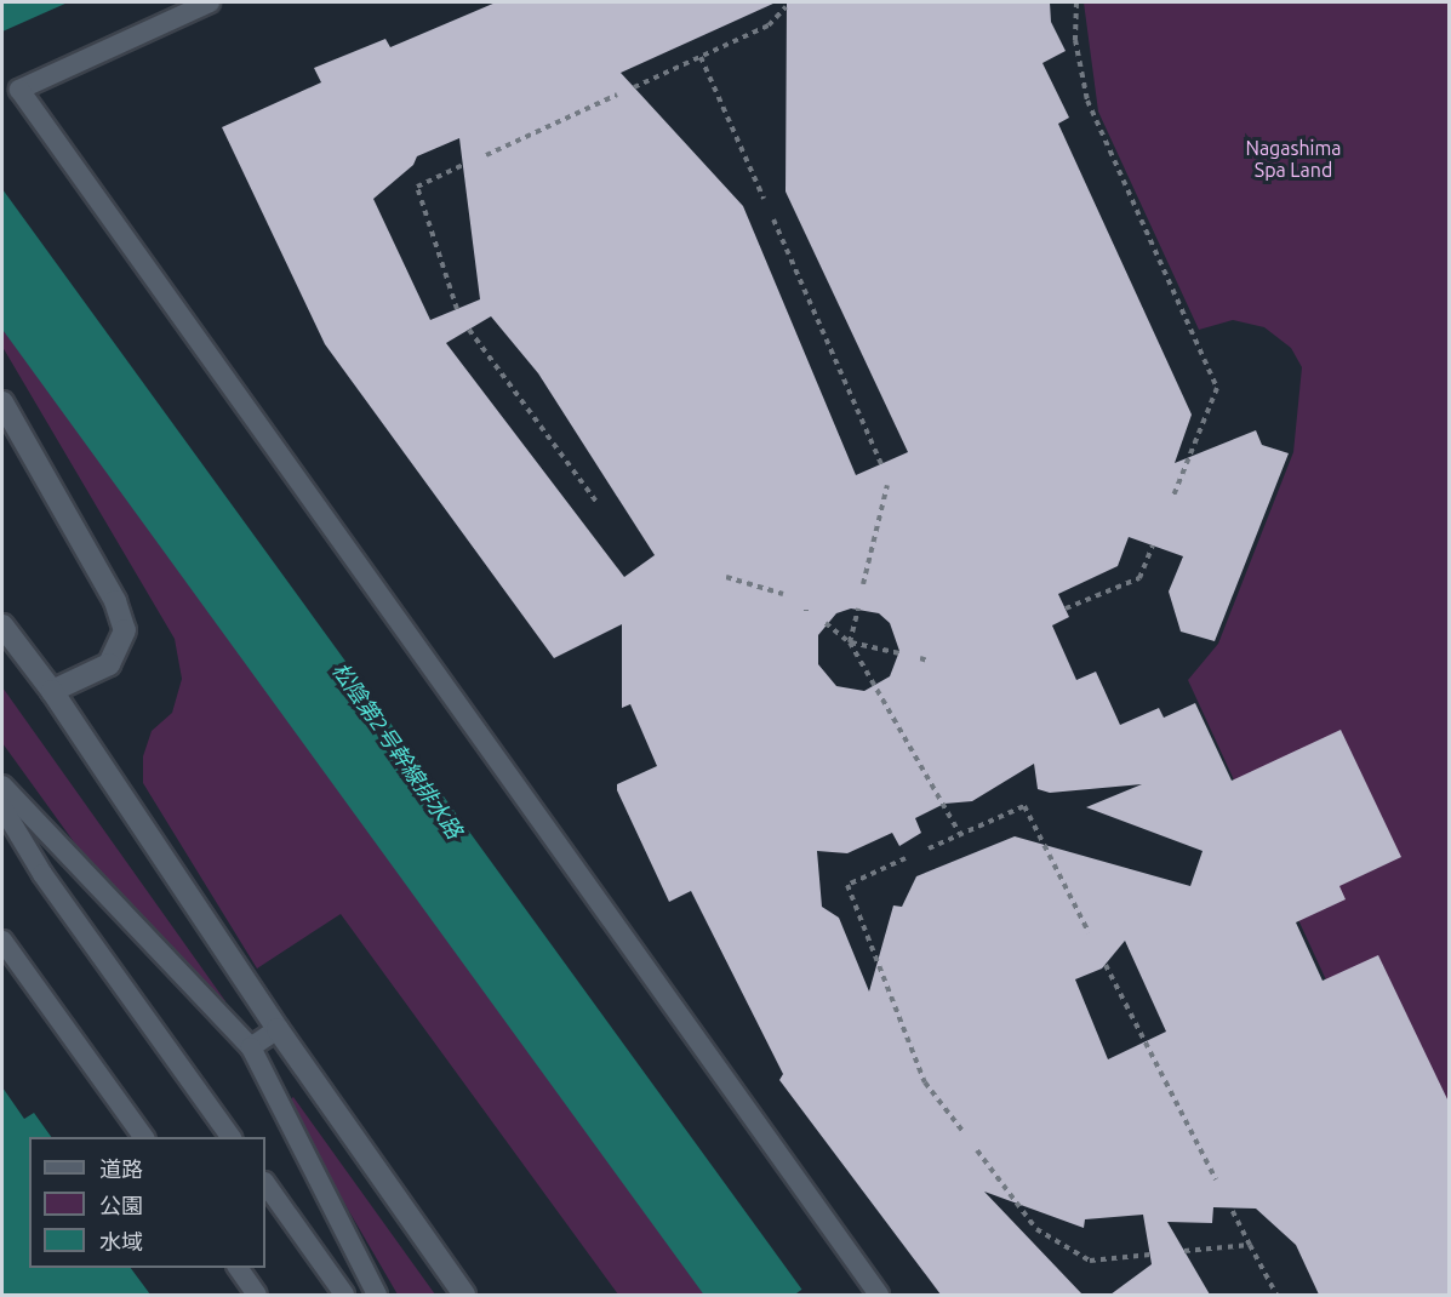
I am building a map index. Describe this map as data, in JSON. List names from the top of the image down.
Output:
{
  "water": ["松陰第2号幹線排水路"],
  "parks": ["Nagashima Spa Land"],
  "legend": ["道路", "公園", "水域"]
}
